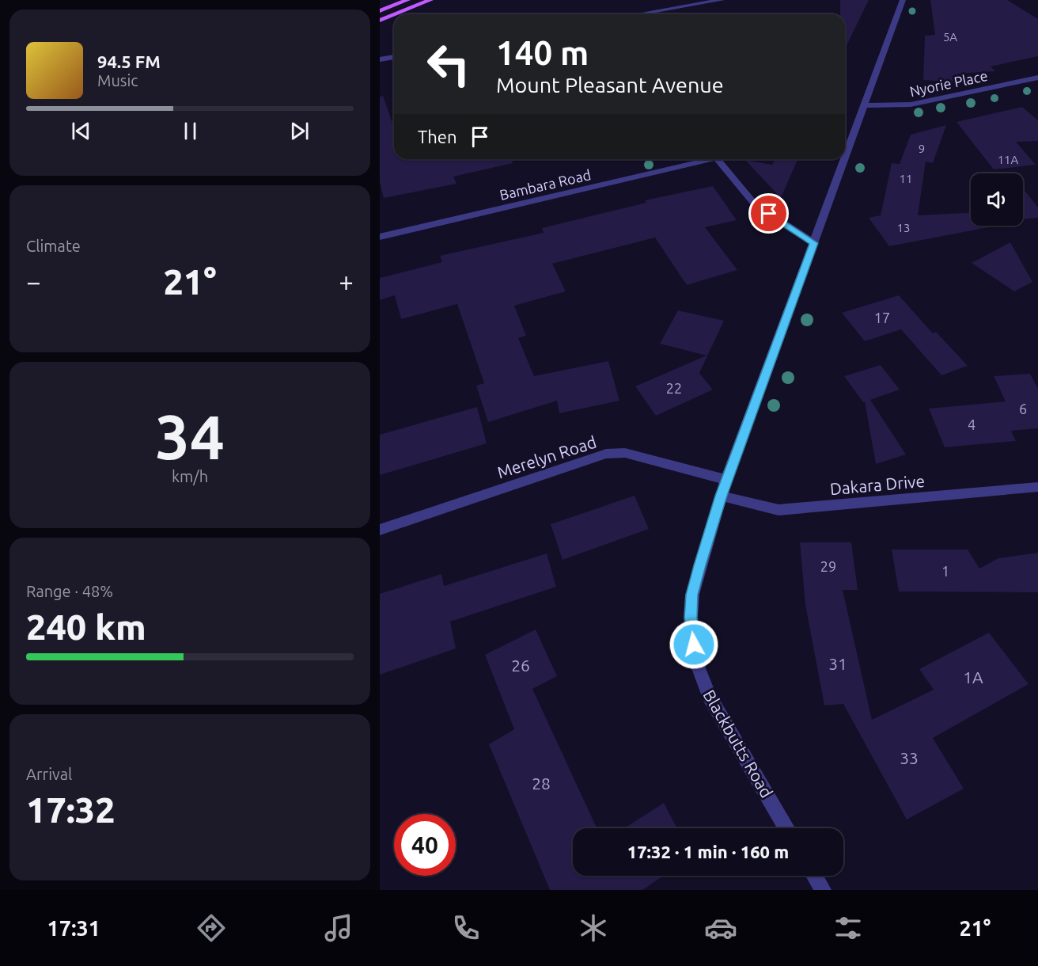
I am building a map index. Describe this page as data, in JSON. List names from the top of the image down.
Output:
{
  "streets": {
    "street": [
      "Nyorie Place",
      "Bambara Road",
      "Merelyn Road",
      "Dakara Drive",
      "Blackbutts Road"
    ]
  },
  "crossings": [
    ["Nyorie Place", "Blackbutts Road"],
    ["Merelyn Road", "Blackbutts Road"],
    ["Dakara Drive", "Blackbutts Road"]
  ],
  "house_numbers": [
    "5A",
    "9",
    "11A",
    "11",
    "13",
    "17",
    "22",
    "6",
    "4",
    "29",
    "1",
    "31",
    "26",
    "1A",
    "33",
    "28"
  ],
  "page": {
    "turn": ["140 m", "Mount Pleasant Avenue"],
    "song": ["94.5 FM", "Music"],
    "then": "Then",
    "tile": [
      "Climate",
      ["34", "km/h"],
      ["Range · 48%", "240 km"],
      ["Arrival", "17:32"]
    ],
    "heat": ["−", "21°", "+"],
    "limit": "40",
    "trip": "17:32 · 1 min · 160 m",
    "tabs": ["17:31", "21°"]
  }
}
